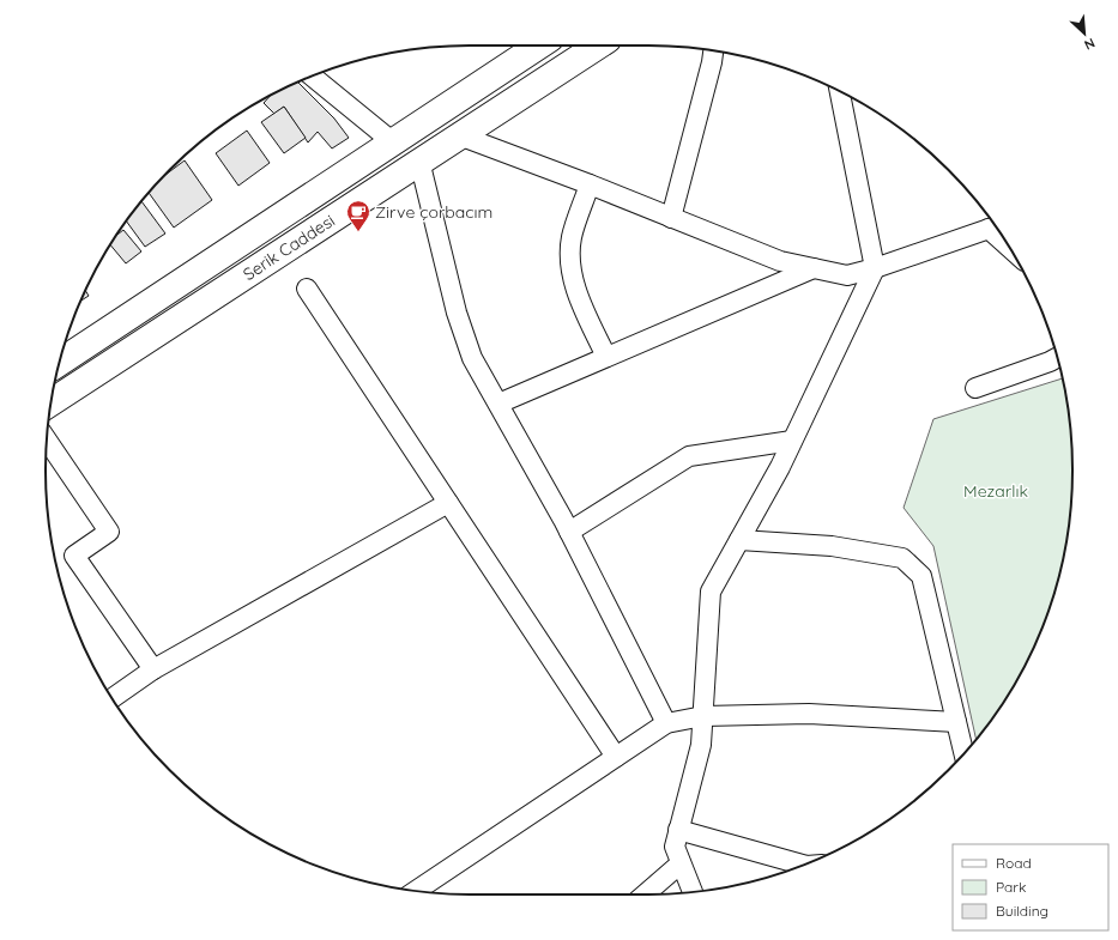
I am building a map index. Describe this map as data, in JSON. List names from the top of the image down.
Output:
{
  "streets": {
    "highway": ["Serik Caddesi"]
  },
  "parks": ["Mezarlık"],
  "places": {
    "cafe": ["Zirve çorbacım"]
  },
  "legend": ["Road", "Park", "Building"],
  "north": "bottom right"
}
